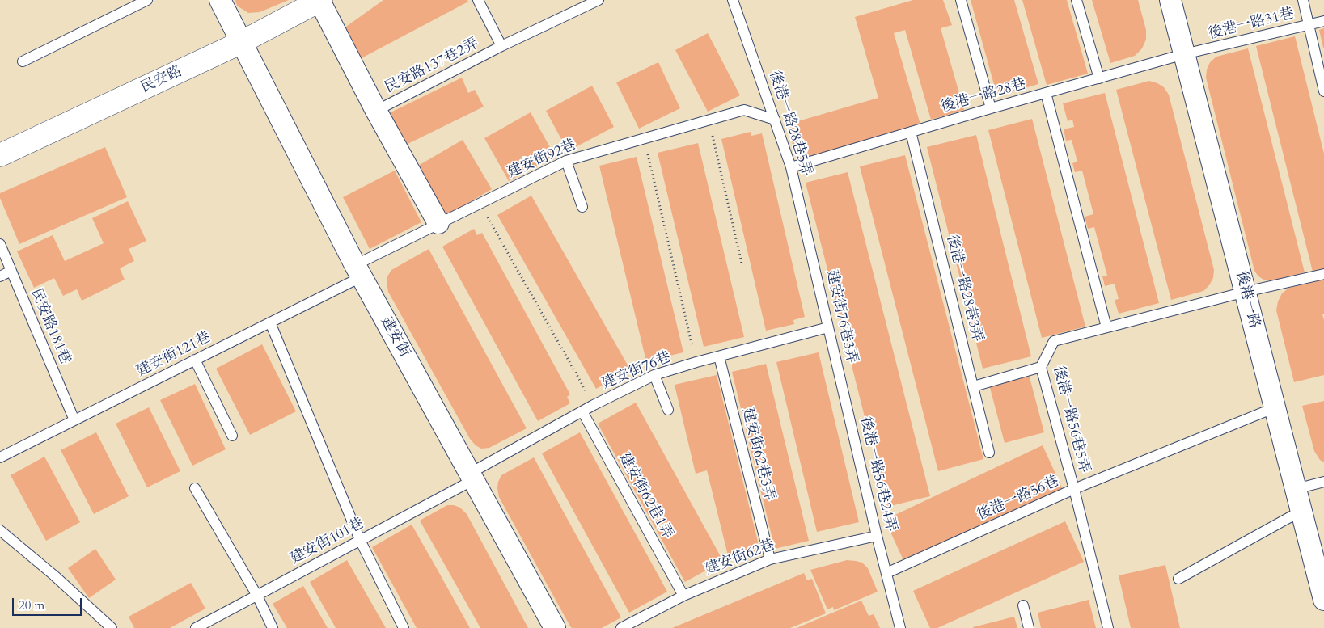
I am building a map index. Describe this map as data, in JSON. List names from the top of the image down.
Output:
{
  "streets": {
    "street": ["民安路", "後港一路", "建安街"],
    "lane": [
      "後港一路31巷",
      "民安路137巷2弄",
      "後港一路28巷",
      "後港一路28巷5弄",
      "建安街92巷",
      "後港一路28巷3弄",
      "建安街76巷3弄",
      "民安路181巷",
      "建安街121巷",
      "建安街76巷",
      "後港一路56巷5弄",
      "建安街62巷3弄",
      "後港一路56巷24弄",
      "建安街62巷1弄",
      "後港一路56巷",
      "建安街101巷",
      "建安街62巷"
    ]
  },
  "crossings": [
    ["後港一路31巷", "後港一路28巷"],
    ["後港一路31巷", "後港一路"],
    ["民安路", "建安街"],
    ["後港一路28巷", "後港一路28巷5弄"],
    ["後港一路28巷", "後港一路28巷3弄"],
    ["後港一路28巷", "後港一路"],
    ["後港一路28巷5弄", "建安街92巷"],
    ["後港一路28巷5弄", "建安街76巷3弄"],
    ["建安街92巷", "建安街"],
    ["建安街92巷", "建安街121巷"],
    ["後港一路", "後港一路56巷5弄"],
    ["後港一路", "後港一路56巷"],
    ["建安街76巷3弄", "建安街76巷"],
    ["建安街76巷3弄", "後港一路56巷24弄"],
    ["民安路181巷", "建安街121巷"],
    ["建安街", "建安街121巷"],
    ["建安街", "建安街76巷"],
    ["建安街", "建安街101巷"],
    ["建安街76巷", "建安街62巷3弄"],
    ["建安街76巷", "建安街62巷1弄"],
    ["建安街76巷", "建安街101巷"],
    ["後港一路56巷5弄", "後港一路56巷"],
    ["建安街62巷3弄", "建安街62巷"],
    ["後港一路56巷24弄", "後港一路56巷"],
    ["後港一路56巷24弄", "建安街62巷"],
    ["建安街62巷1弄", "建安街62巷"]
  ],
  "scale_bar": "20 m"
}
